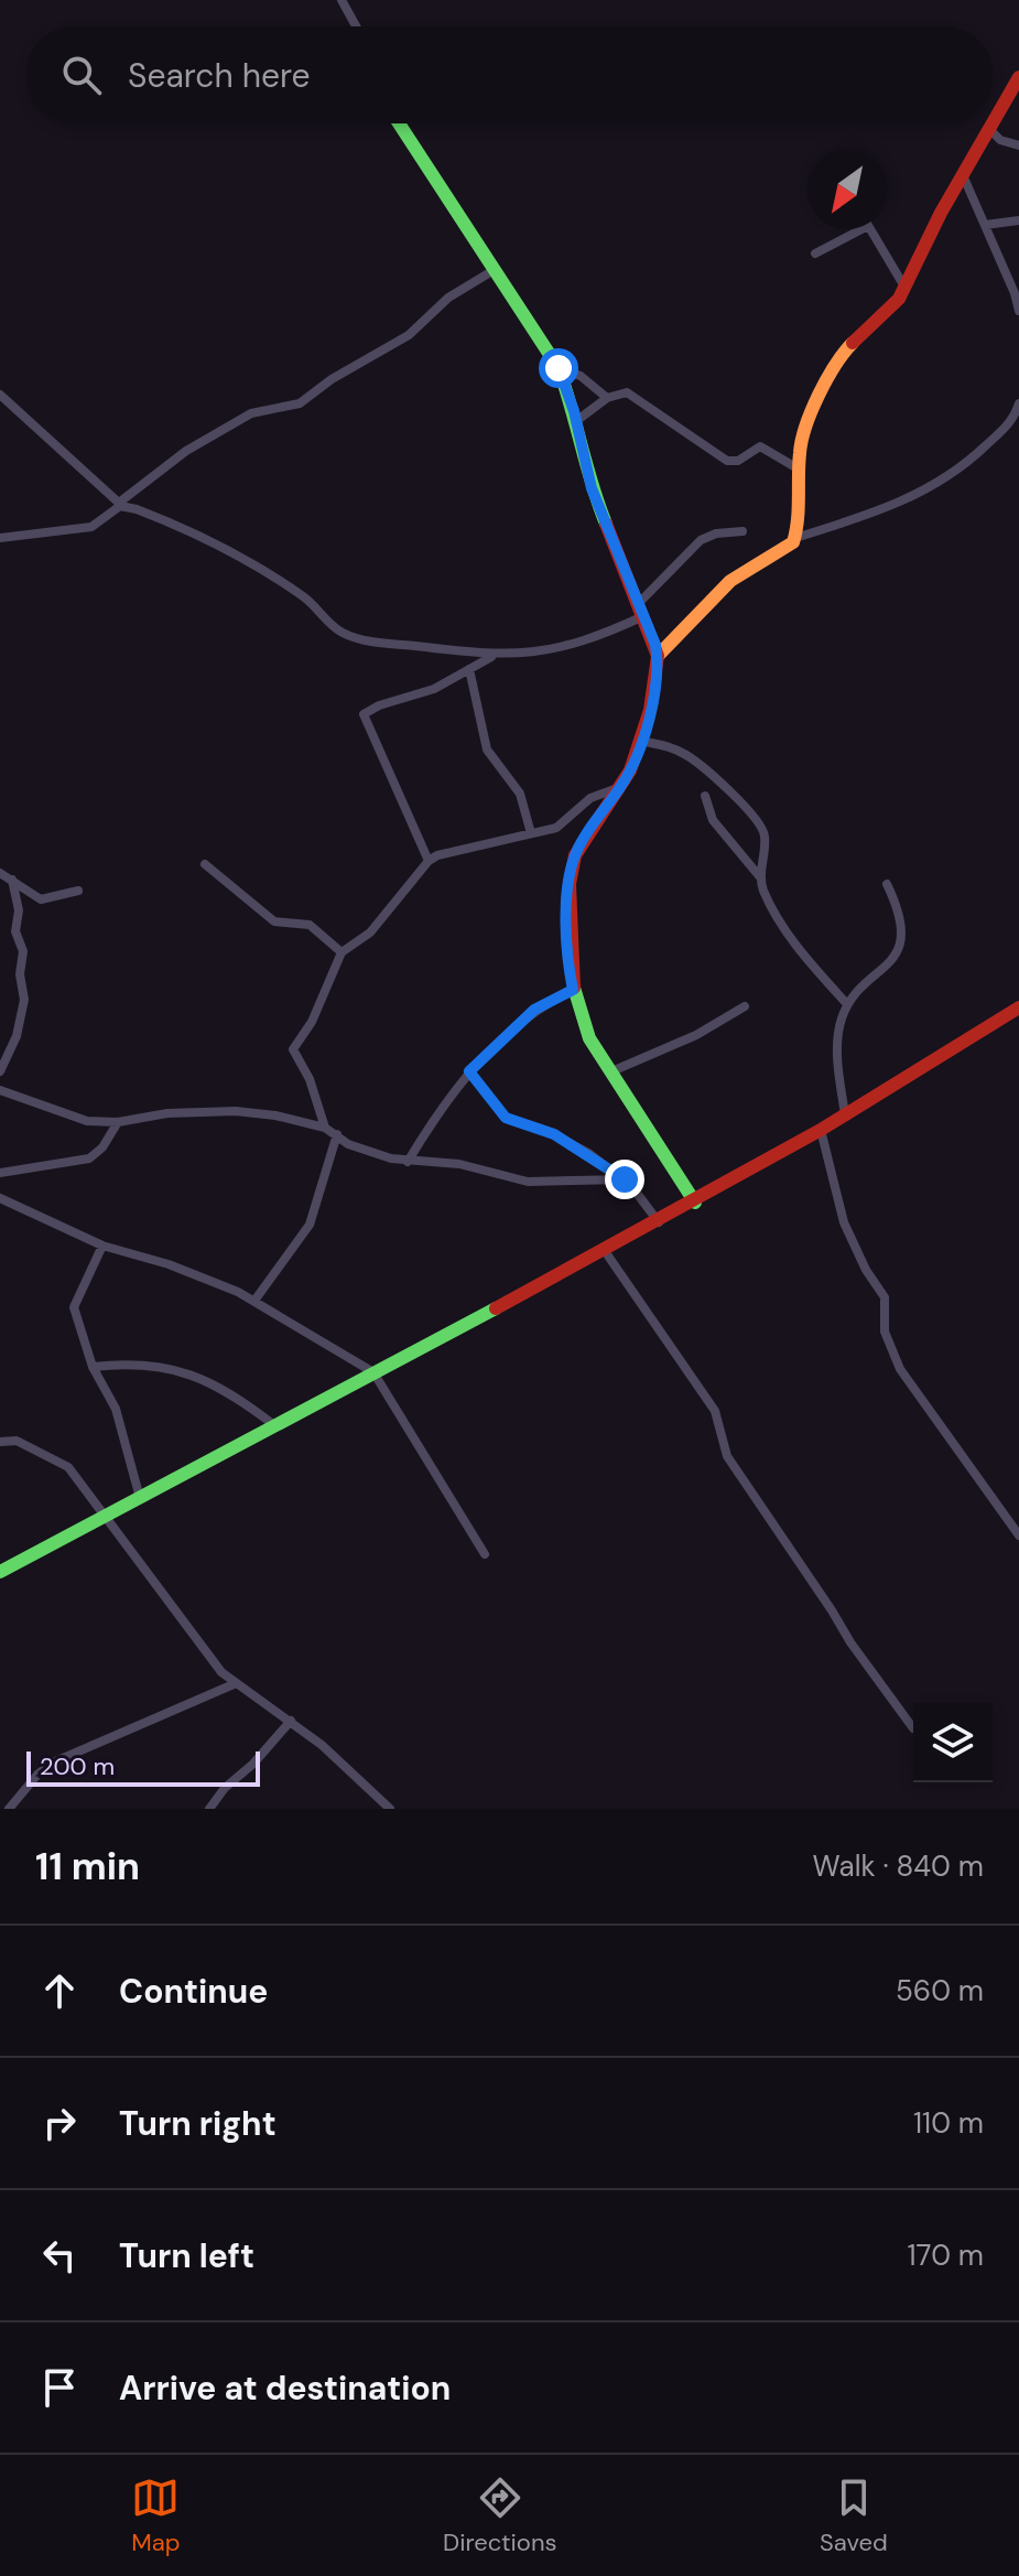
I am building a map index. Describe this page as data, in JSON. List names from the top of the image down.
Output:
{
  "scale_bar": "200 m",
  "north": "bottom left",
  "page": {
    "search": "Search here",
    "scale": "200 m",
    "heading": ["11 min", "Walk · 840 m"],
    "list": [
      ["Continue", "560 m"],
      ["Turn right", "110 m"],
      ["Turn left", "170 m"],
      "Arrive at destination"
    ],
    "nav": ["Map", "Directions", "Saved"]
  }
}
